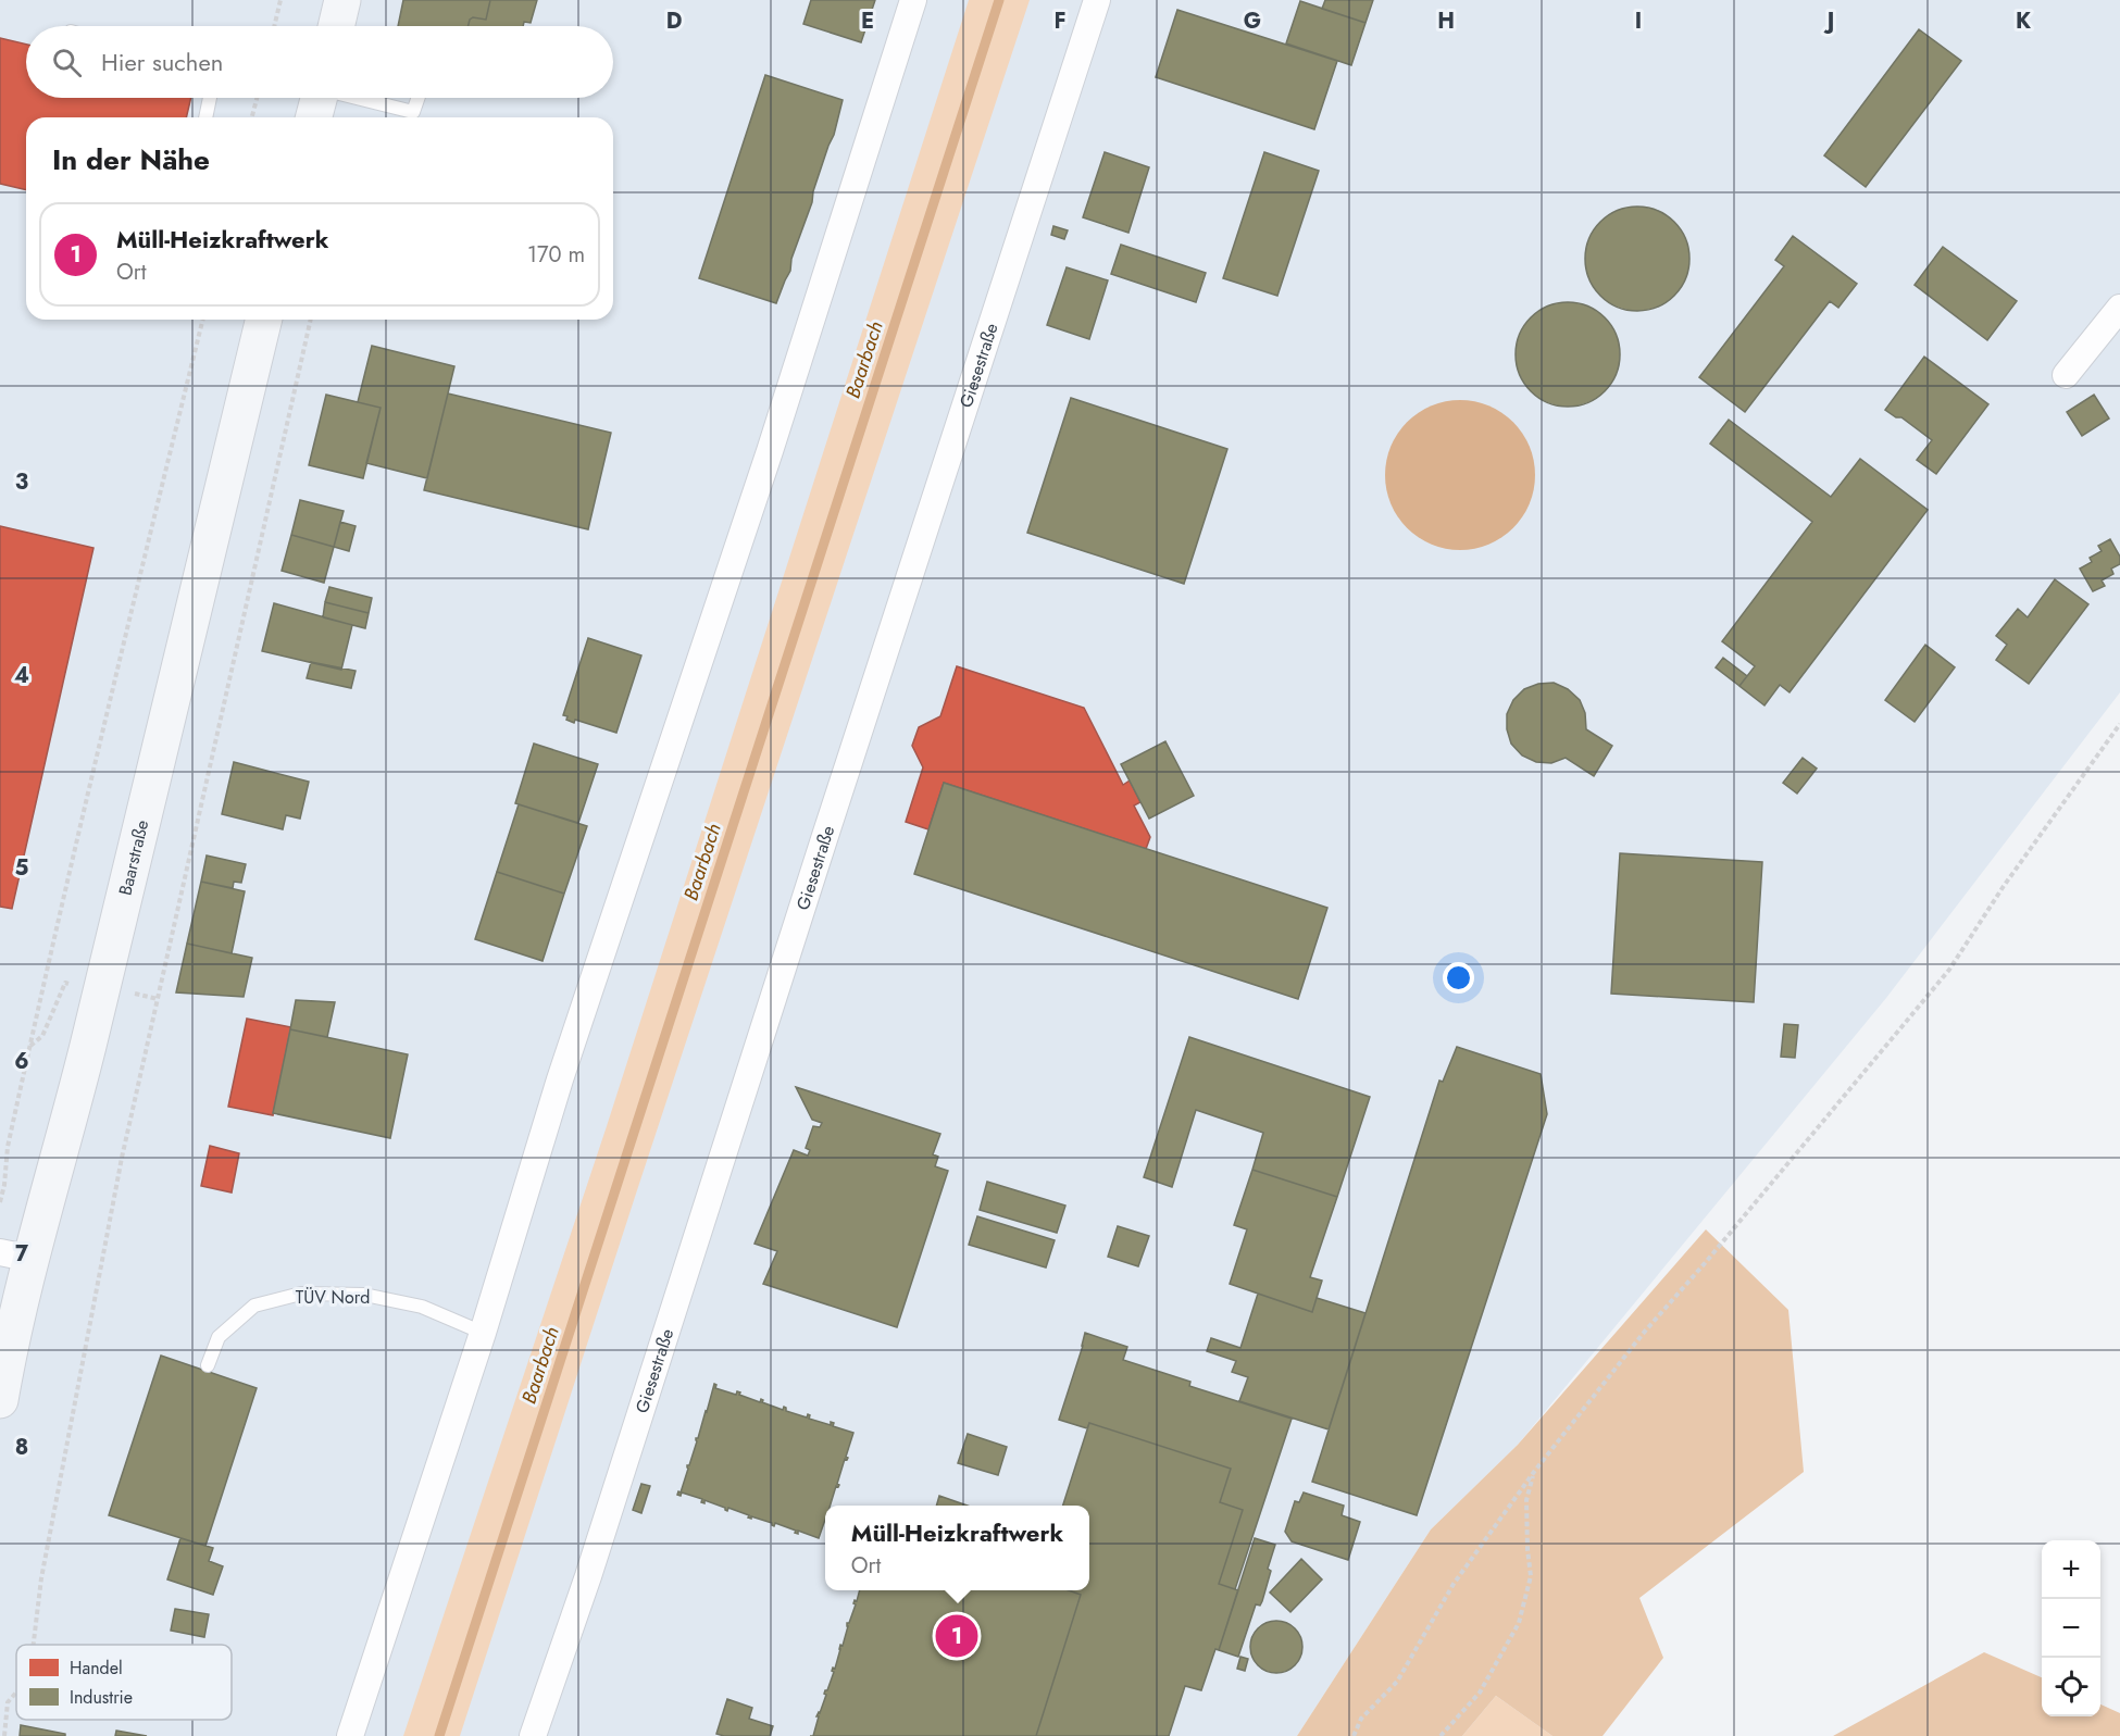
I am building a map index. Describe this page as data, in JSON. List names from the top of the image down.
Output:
{
  "streets": {
    "main road": ["Baarstraße"],
    "street": ["Giesestraße"],
    "lane": ["TÜV Nord"]
  },
  "water": ["Baarbach"],
  "legend": ["Handel", "Industrie"],
  "page": {
    "search": "Hier suchen",
    "heading": "In der Nähe",
    "list": [
      {
        "mark": "1",
        "name": "Müll-Heizkraftwerk",
        "note": "Ort",
        "value": "170 m"
      }
    ],
    "popup": ["Müll-Heizkraftwerk", "Ort"],
    "map_buttons": ["+", "−"],
    "pins": "1"
  },
  "grid": {
    "columns": [
      "D",
      "E",
      "F",
      "G",
      "H",
      "I",
      "J",
      "K"
    ],
    "rows": [
      "3",
      "4",
      "5",
      "6",
      "7",
      "8"
    ]
  }
}
